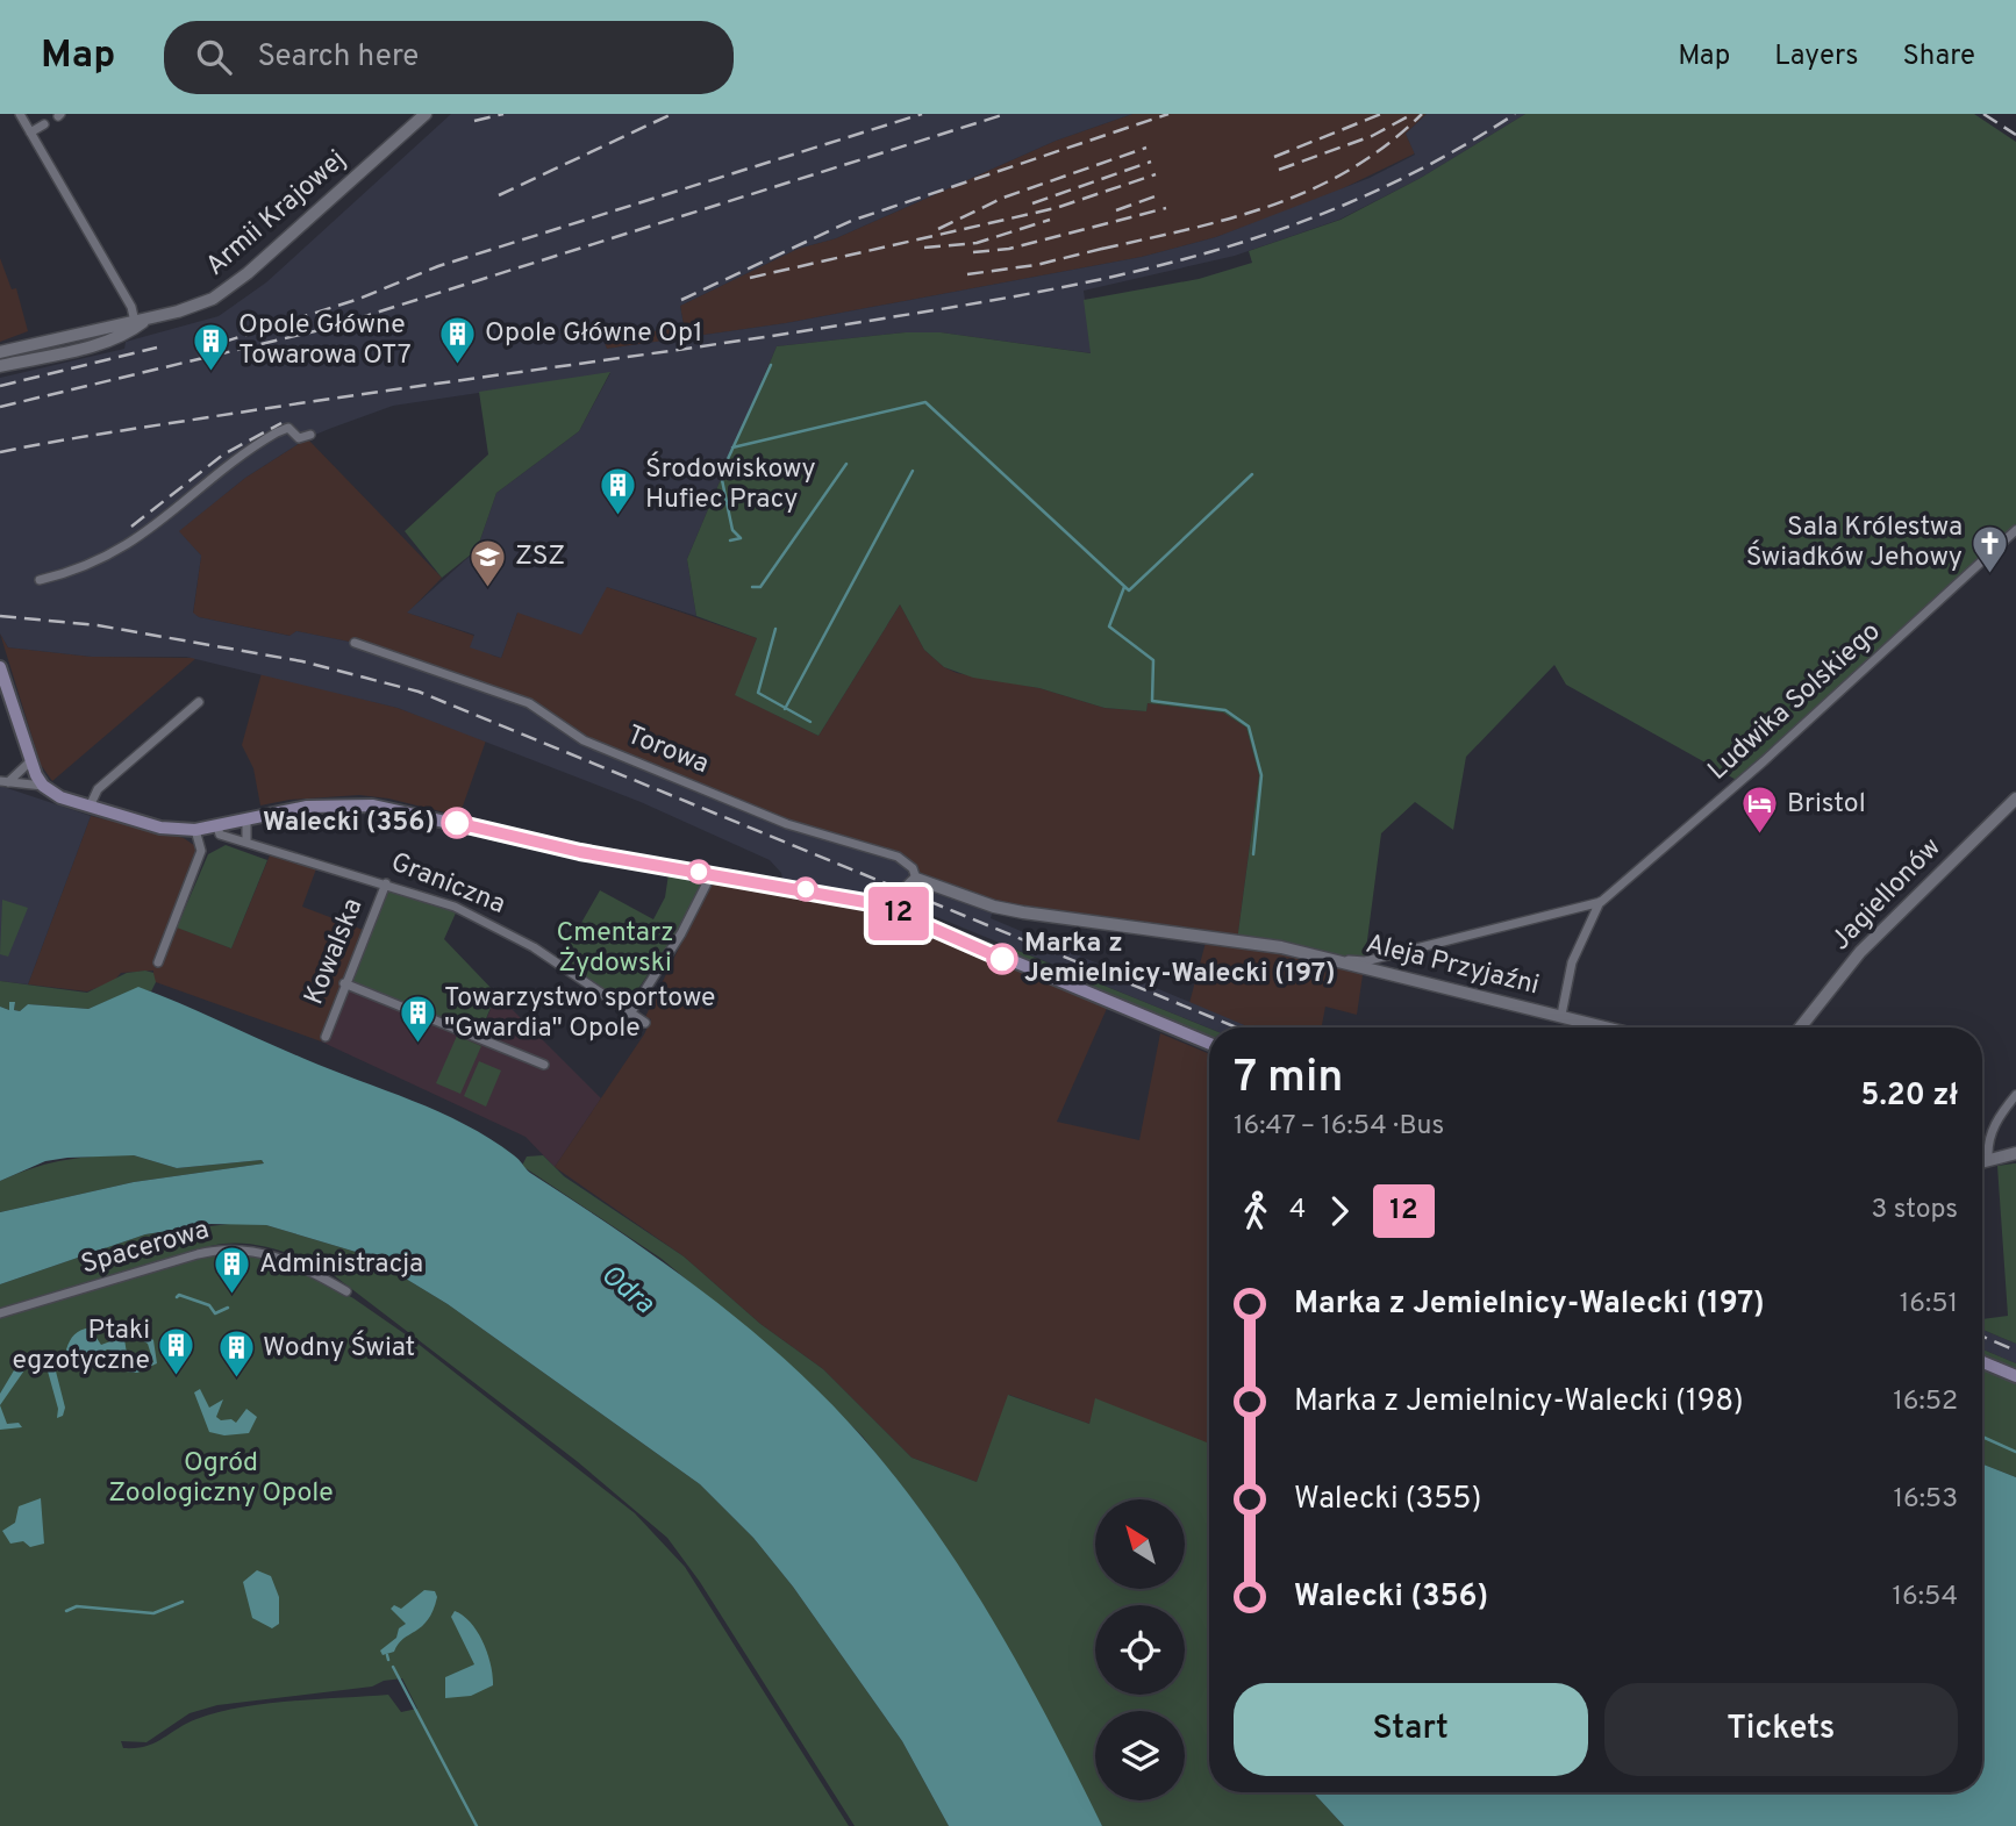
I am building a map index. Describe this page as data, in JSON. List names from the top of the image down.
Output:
{
  "streets": {
    "street": [
      "Armii Krajowej",
      "Ludwika Solskiego",
      "Torowa",
      "Graniczna",
      "Jagiellonów",
      "Kowalska",
      "Aleja Przyjaźni",
      "Spacerowa"
    ]
  },
  "crossings": [
    ["Ludwika Solskiego", "Aleja Przyjaźni"],
    ["Torowa", "Aleja Przyjaźni"],
    ["Graniczna", "Kowalska"]
  ],
  "water": ["Odra"],
  "parks": ["Cmentarz Żydowski", "Ogród Zoologiczny Opole"],
  "places": {
    "building": [
      "Opole Główne Op1",
      "Opole Główne Towarowa OT7",
      "Środowiskowy Hufiec Pracy",
      "Towarzystwo sportowe \"Gwardia\" Opole",
      "Administracja",
      "Ptaki egzotyczne",
      "Wodny Świat"
    ],
    "church": ["Sala Królestwa Świadków Jehowy"],
    "school or university": ["ZSZ"],
    "other": ["Walecki (356)", "Marka z Jemielnicy-Walecki (197)"],
    "hotel": ["Bristol"]
  },
  "lines": ["bus line 12"],
  "north": "top left",
  "page": {
    "header": "Map",
    "search": "Search here",
    "nav": ["Map", "Layers", "Share"],
    "on_map": "12",
    "heading": ["7 min", "16:47 – 16:54 · Bus", "5.20 zł"],
    "legs": ["4", "12", "3 stops"],
    "list": [
      {
        "name": "Marka z Jemielnicy-Walecki (197)",
        "value": "16:51"
      },
      {
        "name": "Marka z Jemielnicy-Walecki (198)",
        "value": "16:52"
      },
      {
        "name": "Walecki (355)",
        "value": "16:53"
      },
      {
        "name": "Walecki (356)",
        "value": "16:54"
      }
    ],
    "buttons": ["Start", "Tickets"]
  }
}
